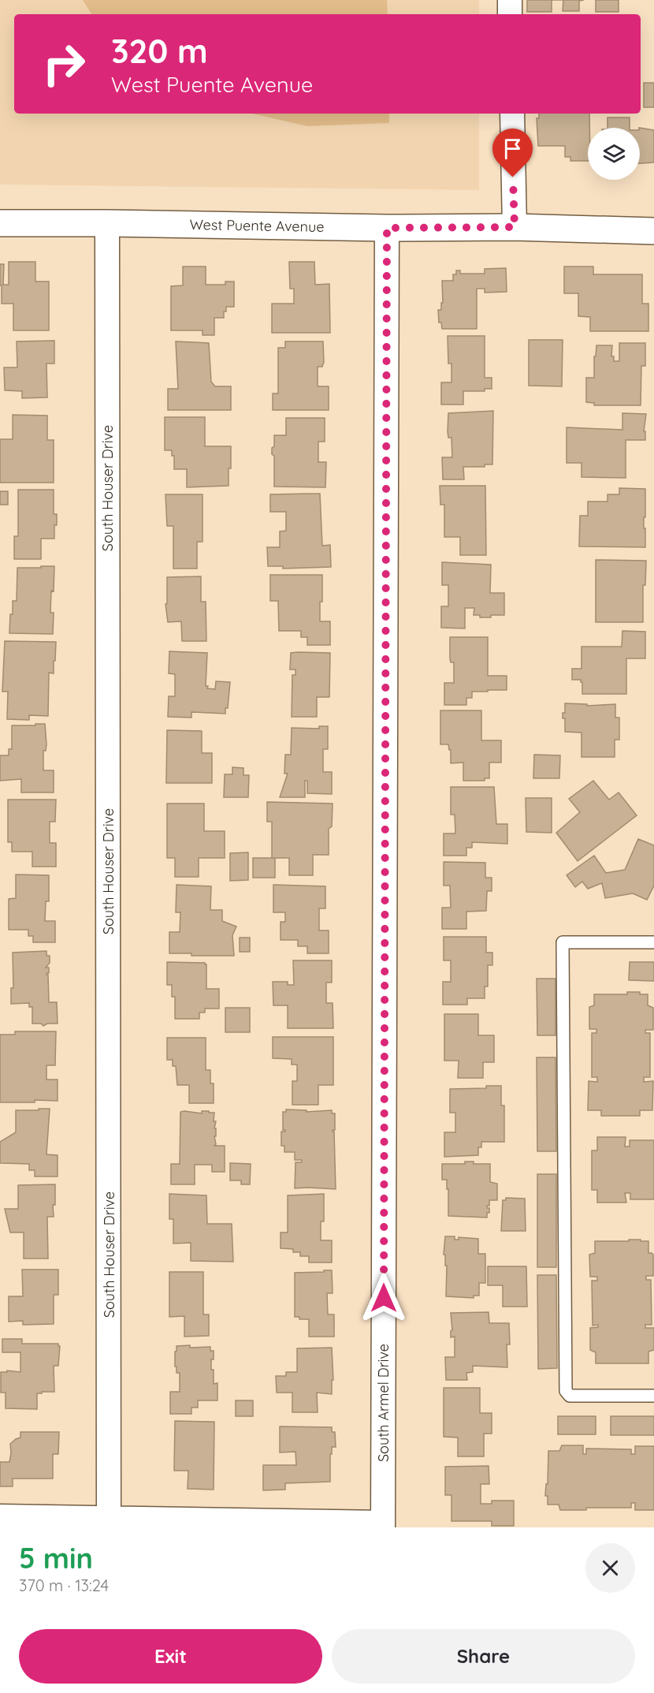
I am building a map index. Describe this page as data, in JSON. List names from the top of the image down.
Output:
{
  "streets": {
    "street": ["West Puente Avenue", "South Houser Drive", "South Armel Drive"]
  },
  "crossings": [
    ["West Puente Avenue", "South Houser Drive"],
    ["West Puente Avenue", "South Armel Drive"]
  ],
  "page": {
    "turn": ["320 m", "West Puente Avenue"],
    "heading": ["5 min", "370 m · 13:24"],
    "buttons": ["Exit", "Share"]
  }
}
